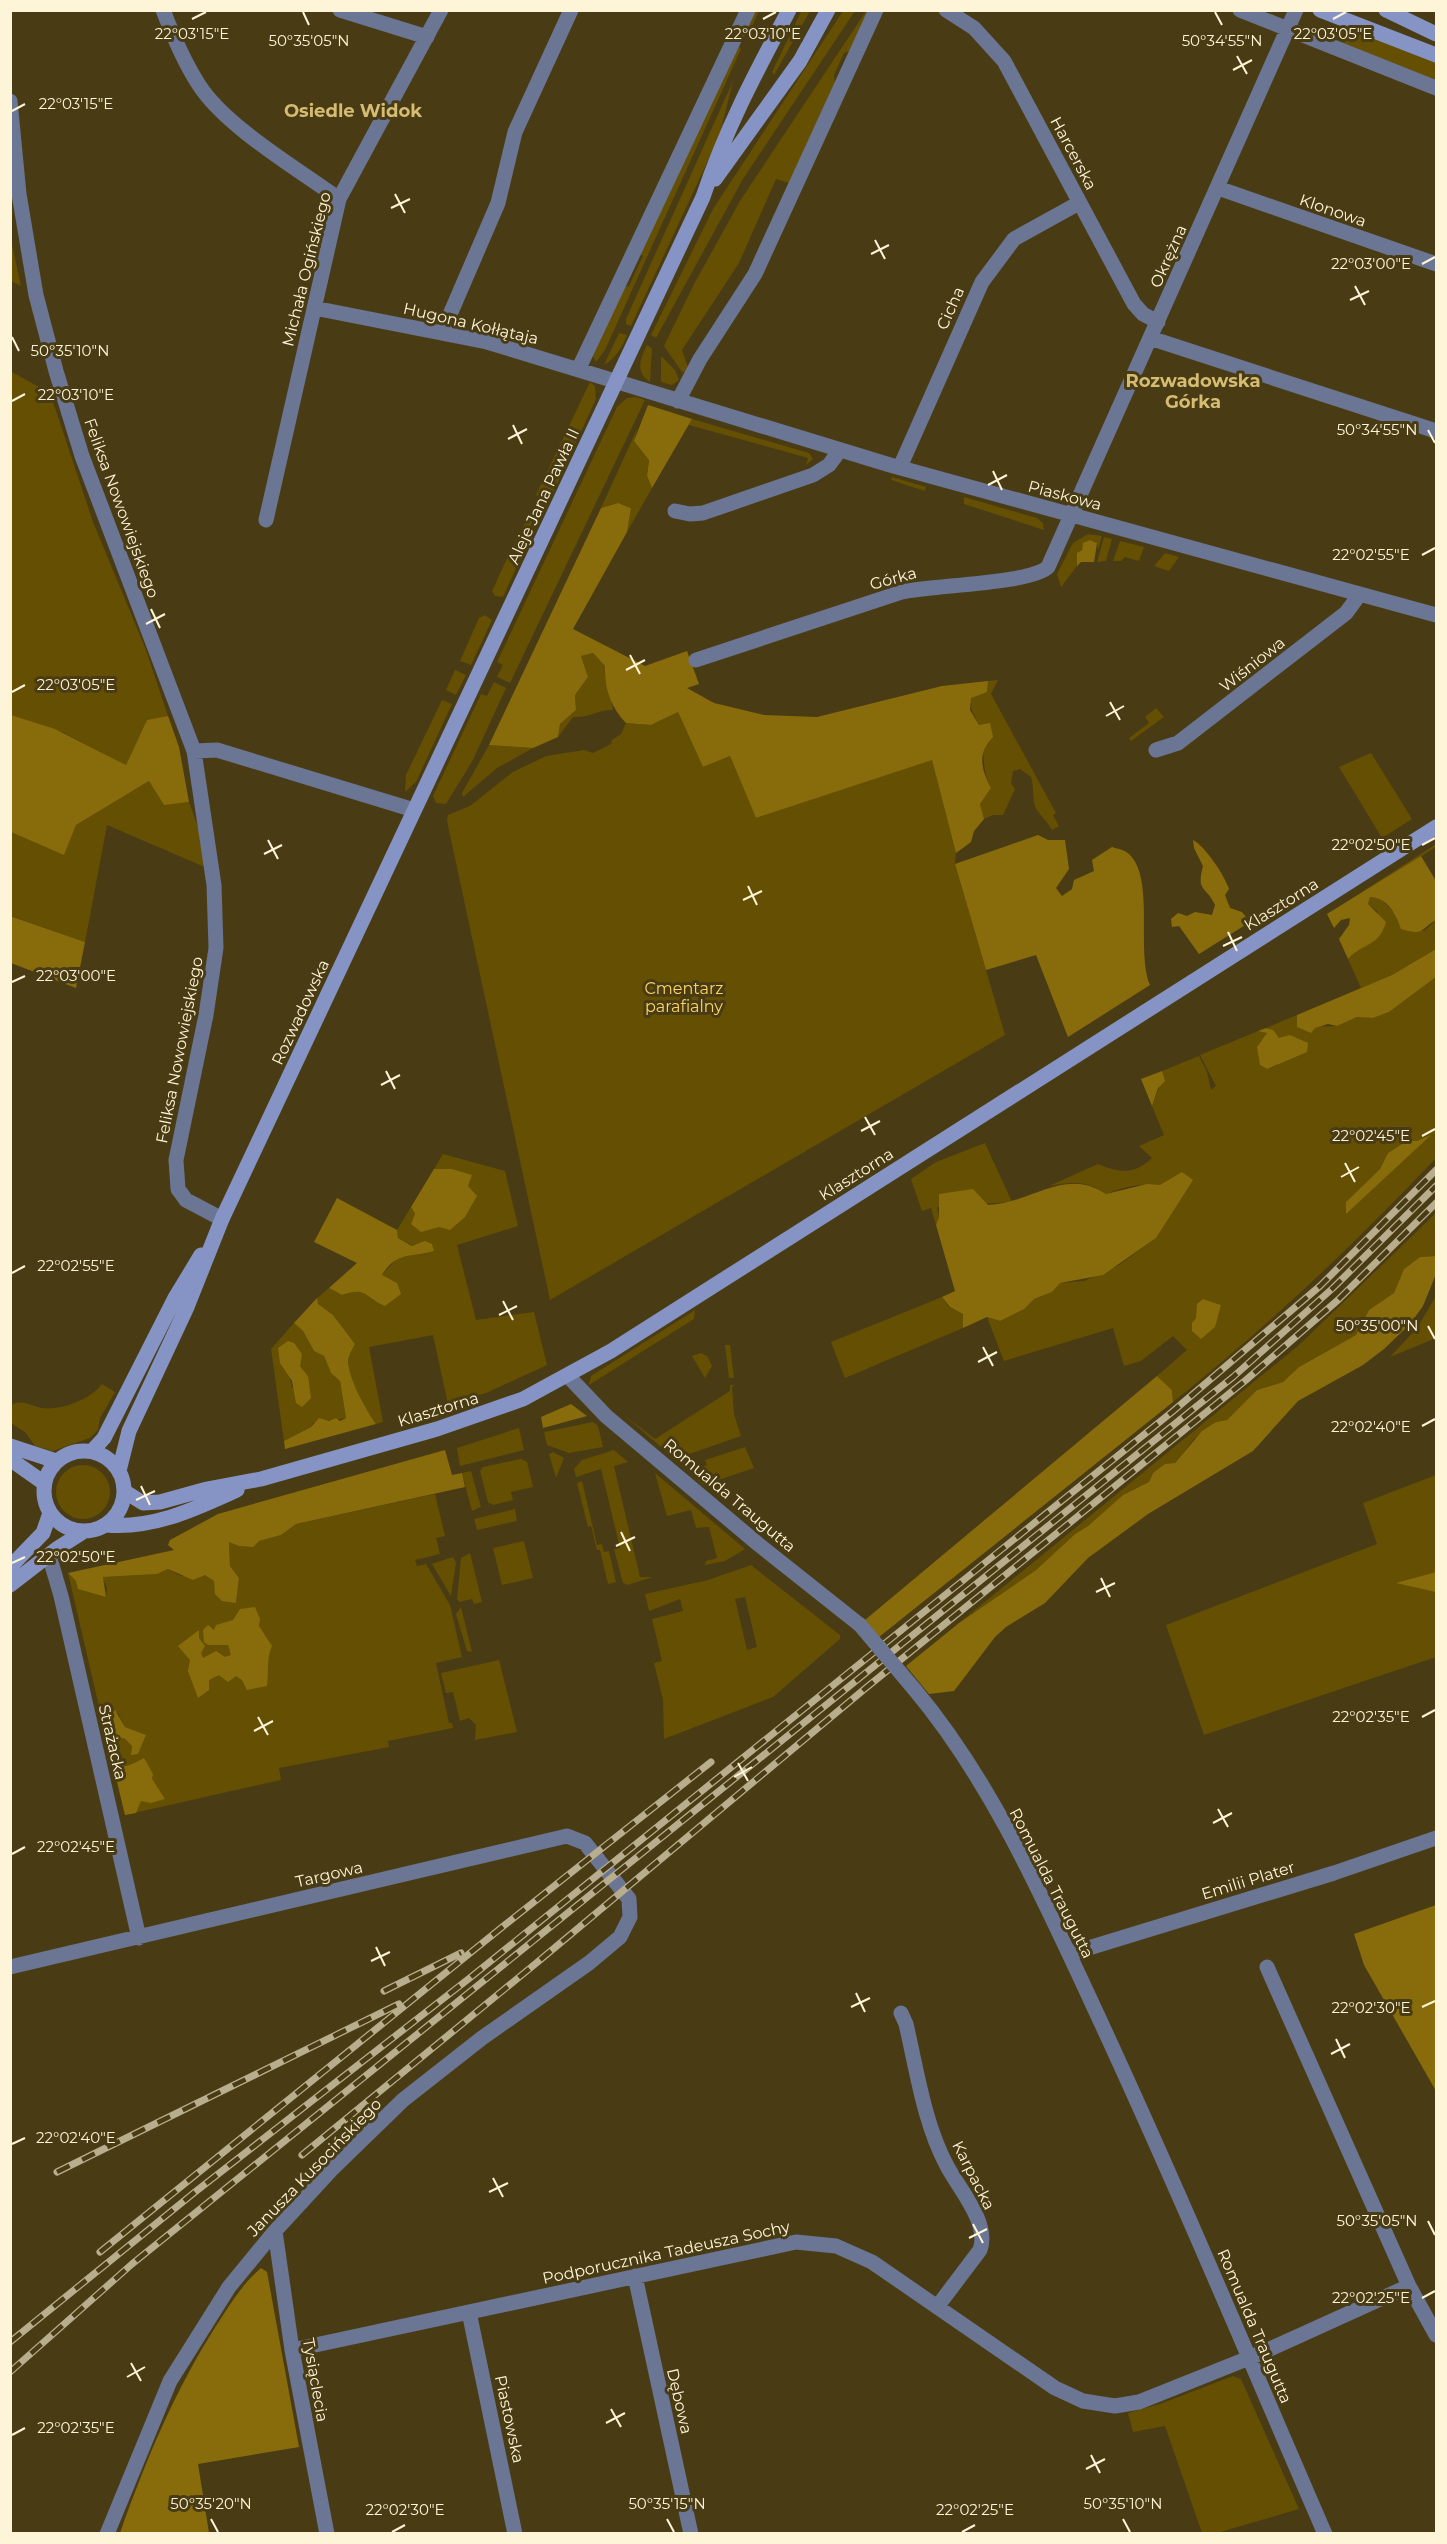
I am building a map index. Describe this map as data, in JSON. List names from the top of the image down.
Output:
{
  "streets": {
    "street": [
      "Harcerska",
      "Klonowa",
      "Okrężna",
      "Michała Ogińskiego",
      "Cicha",
      "Hugona Kołłątaja",
      "Piaskowa",
      "Aleje Jana Pawła II",
      "Feliksa Nowowiejskiego",
      "Górka",
      "Wiśniowa",
      "Klasztorna",
      "Rozwadowska",
      "Romualda Traugutta",
      "Strażacka",
      "Targowa",
      "Emilii Plater",
      "Janusza Kusocińskiego",
      "Karpacka",
      "Podporucznika Tadeusza Sochy",
      "Tysiąclecia",
      "Dębowa",
      "Piastowska"
    ]
  },
  "crossings": [
    ["Harcerska", "Okrężna"],
    ["Harcerska", "Cicha"],
    ["Klonowa", "Okrężna"],
    ["Okrężna", "Piaskowa"],
    ["Okrężna", "Górka"],
    ["Michała Ogińskiego", "Hugona Kołłątaja"],
    ["Cicha", "Piaskowa"],
    ["Hugona Kołłątaja", "Piaskowa"],
    ["Hugona Kołłątaja", "Aleje Jana Pawła II"],
    ["Piaskowa", "Aleje Jana Pawła II"],
    ["Piaskowa", "Górka"],
    ["Piaskowa", "Wiśniowa"],
    ["Aleje Jana Pawła II", "Rozwadowska"],
    ["Feliksa Nowowiejskiego", "Rozwadowska"],
    ["Klasztorna", "Rozwadowska"],
    ["Klasztorna", "Romualda Traugutta"],
    ["Romualda Traugutta", "Emilii Plater"],
    ["Romualda Traugutta", "Podporucznika Tadeusza Sochy"],
    ["Strażacka", "Targowa"],
    ["Targowa", "Janusza Kusocińskiego"],
    ["Janusza Kusocińskiego", "Tysiąclecia"],
    ["Karpacka", "Podporucznika Tadeusza Sochy"],
    ["Podporucznika Tadeusza Sochy", "Tysiąclecia"],
    ["Podporucznika Tadeusza Sochy", "Dębowa"],
    ["Podporucznika Tadeusza Sochy", "Piastowska"]
  ],
  "districts": ["Osiedle Widok", "Rozwadowska Górka"],
  "parks": ["Cmentarz parafialny"],
  "coordinates": [
    "22°03'15\"E",
    "22°03'10\"E",
    "22°03'05\"E",
    "50°35'05\"N",
    "50°34'55\"N",
    "22°03'00\"E",
    "50°35'10\"N",
    "22°02'55\"E",
    "22°02'50\"E",
    "22°02'45\"E",
    "50°35'00\"N",
    "22°02'40\"E",
    "22°02'35\"E",
    "22°02'30\"E",
    "22°02'25\"E",
    "50°35'20\"N",
    "50°35'15\"N"
  ]
}
